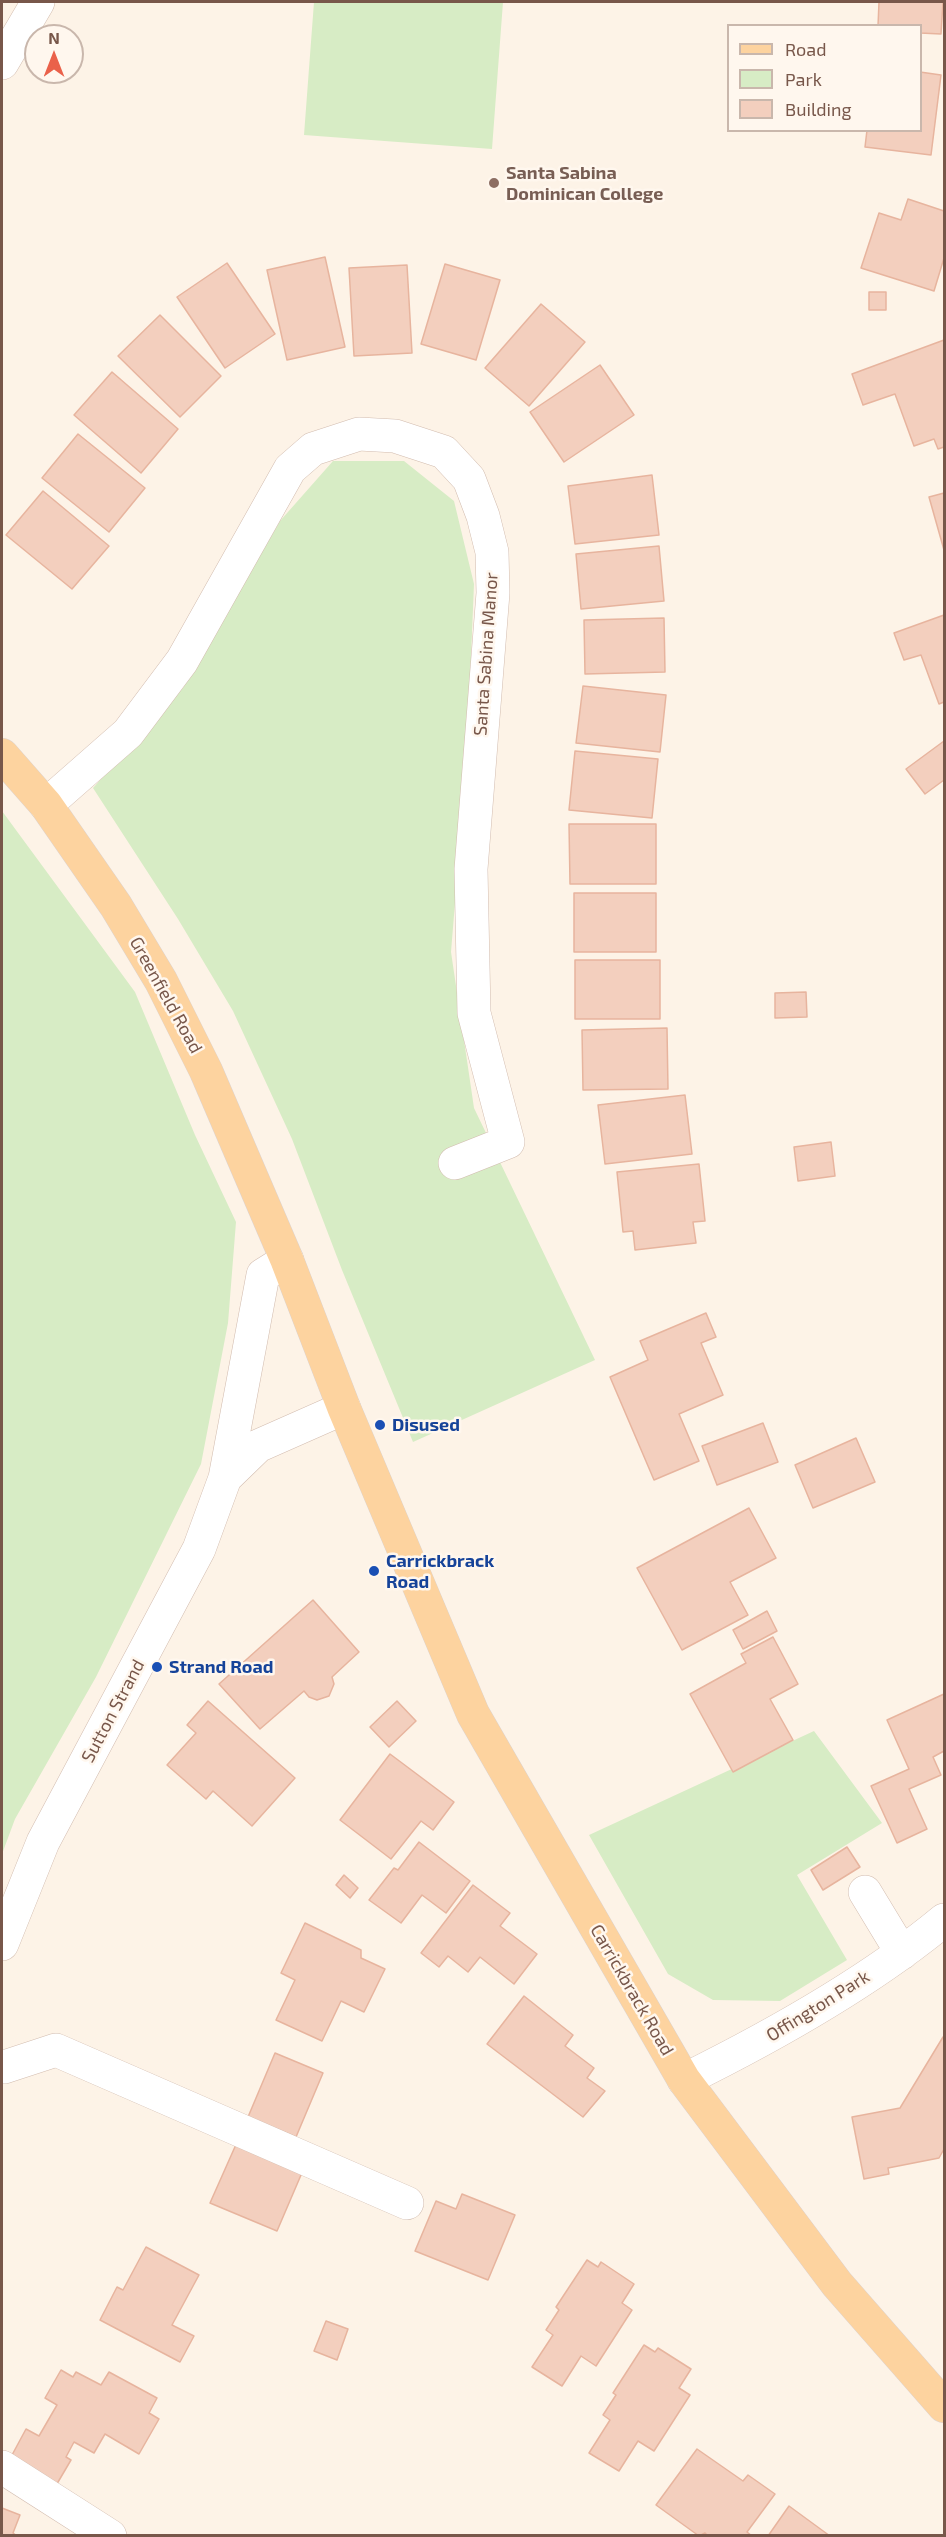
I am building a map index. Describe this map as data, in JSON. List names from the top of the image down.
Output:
{
  "streets": {
    "main road": ["Greenfield Road", "Carrickbrack Road"],
    "street": ["Santa Sabina Manor", "Sutton Strand", "Offington Park"]
  },
  "crossings": [
    ["Santa Sabina Manor", "Greenfield Road"],
    ["Greenfield Road", "Sutton Strand"],
    ["Greenfield Road", "Carrickbrack Road"],
    ["Sutton Strand", "Carrickbrack Road"],
    ["Carrickbrack Road", "Offington Park"]
  ],
  "places": [
    "Santa Sabina Dominican College",
    "Disused",
    "Carrickbrack Road",
    "Strand Road"
  ],
  "legend": ["Road", "Park", "Building"],
  "north": "top"
}
